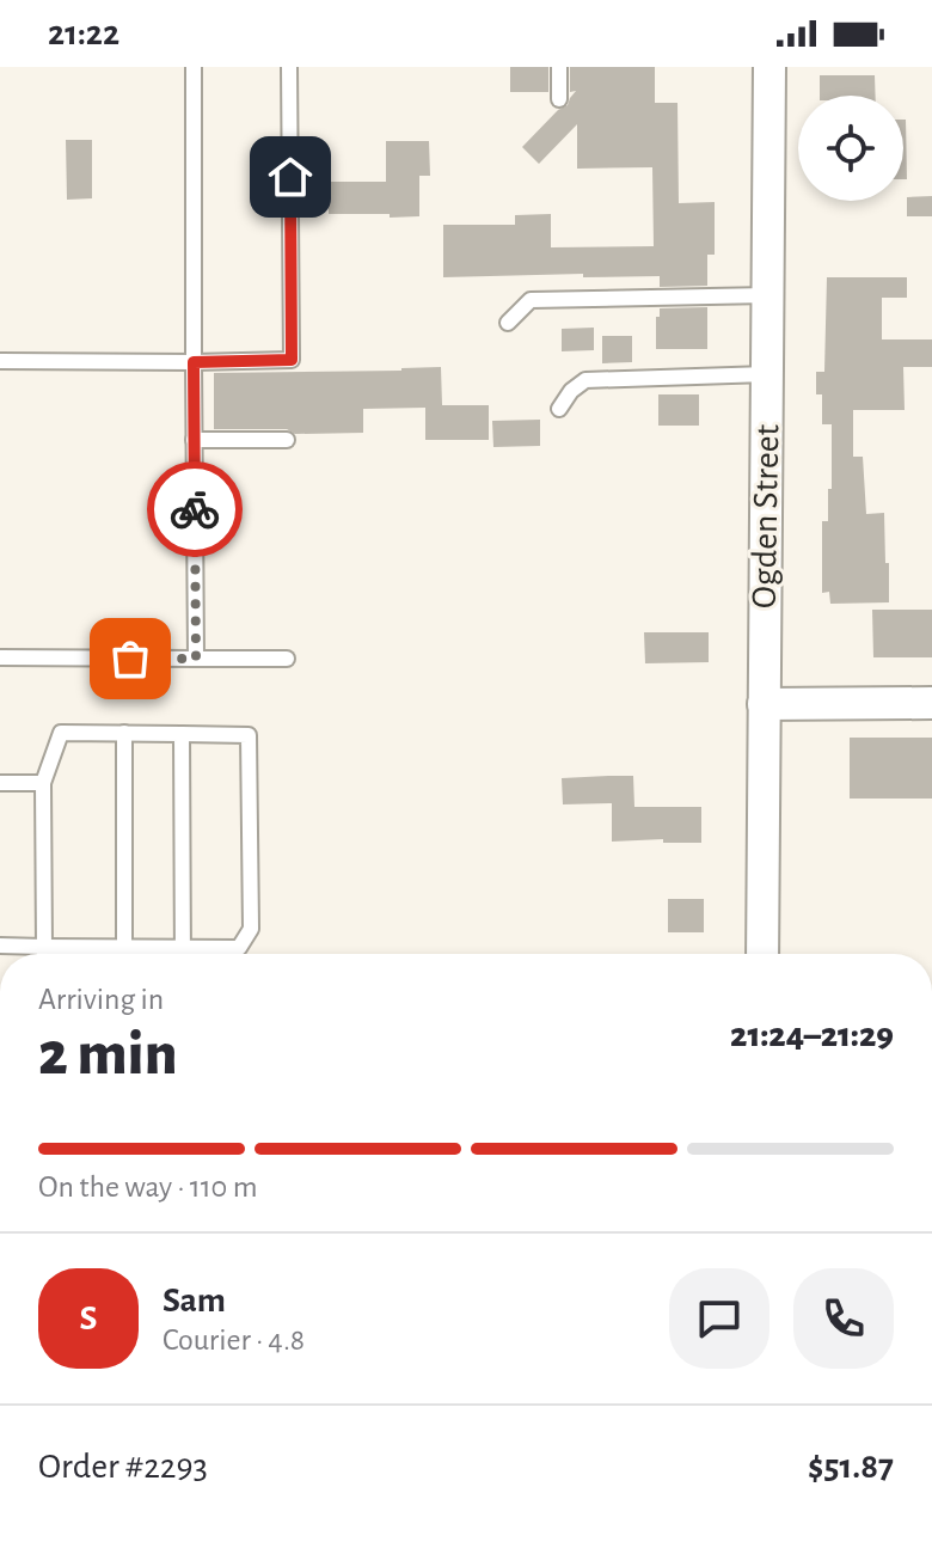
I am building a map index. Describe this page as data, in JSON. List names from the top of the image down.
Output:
{
  "streets": {
    "street": ["Ogden Street"]
  },
  "page": {
    "status": "21:22",
    "heading": ["2 min", "Arriving in", "21:24–21:29"],
    "panel": [
      "Sam",
      "Courier · 4.8",
      "Order #2293",
      "$51.87"
    ],
    "bar": "On the way · 110 m",
    "round": "S"
  }
}
